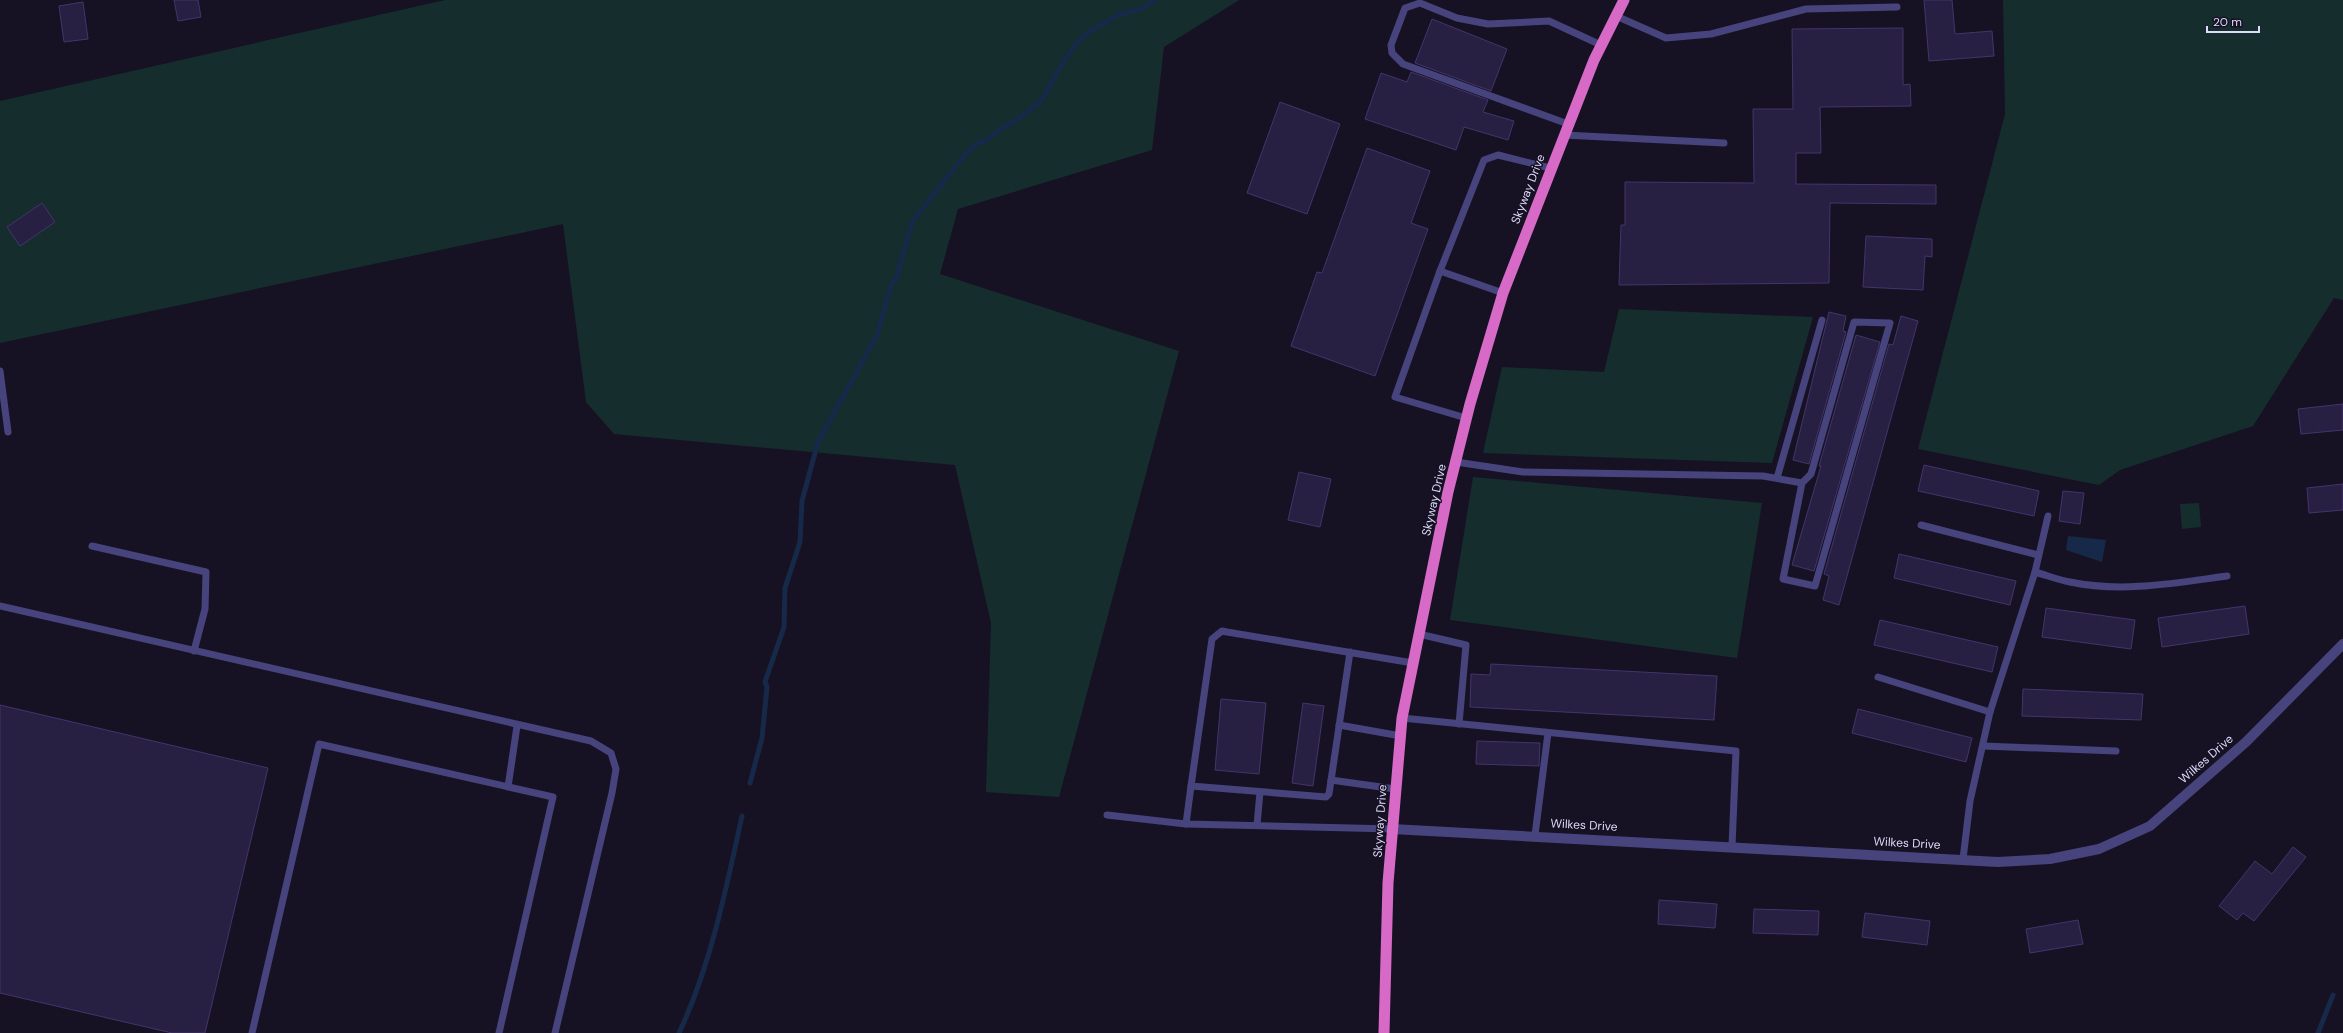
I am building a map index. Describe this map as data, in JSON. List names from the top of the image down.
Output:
{
  "streets": {
    "highway": ["Skyway Drive"],
    "street": ["Wilkes Drive"]
  },
  "crossings": [
    ["Skyway Drive", "Wilkes Drive"]
  ],
  "scale_bar": "20 m"
}
